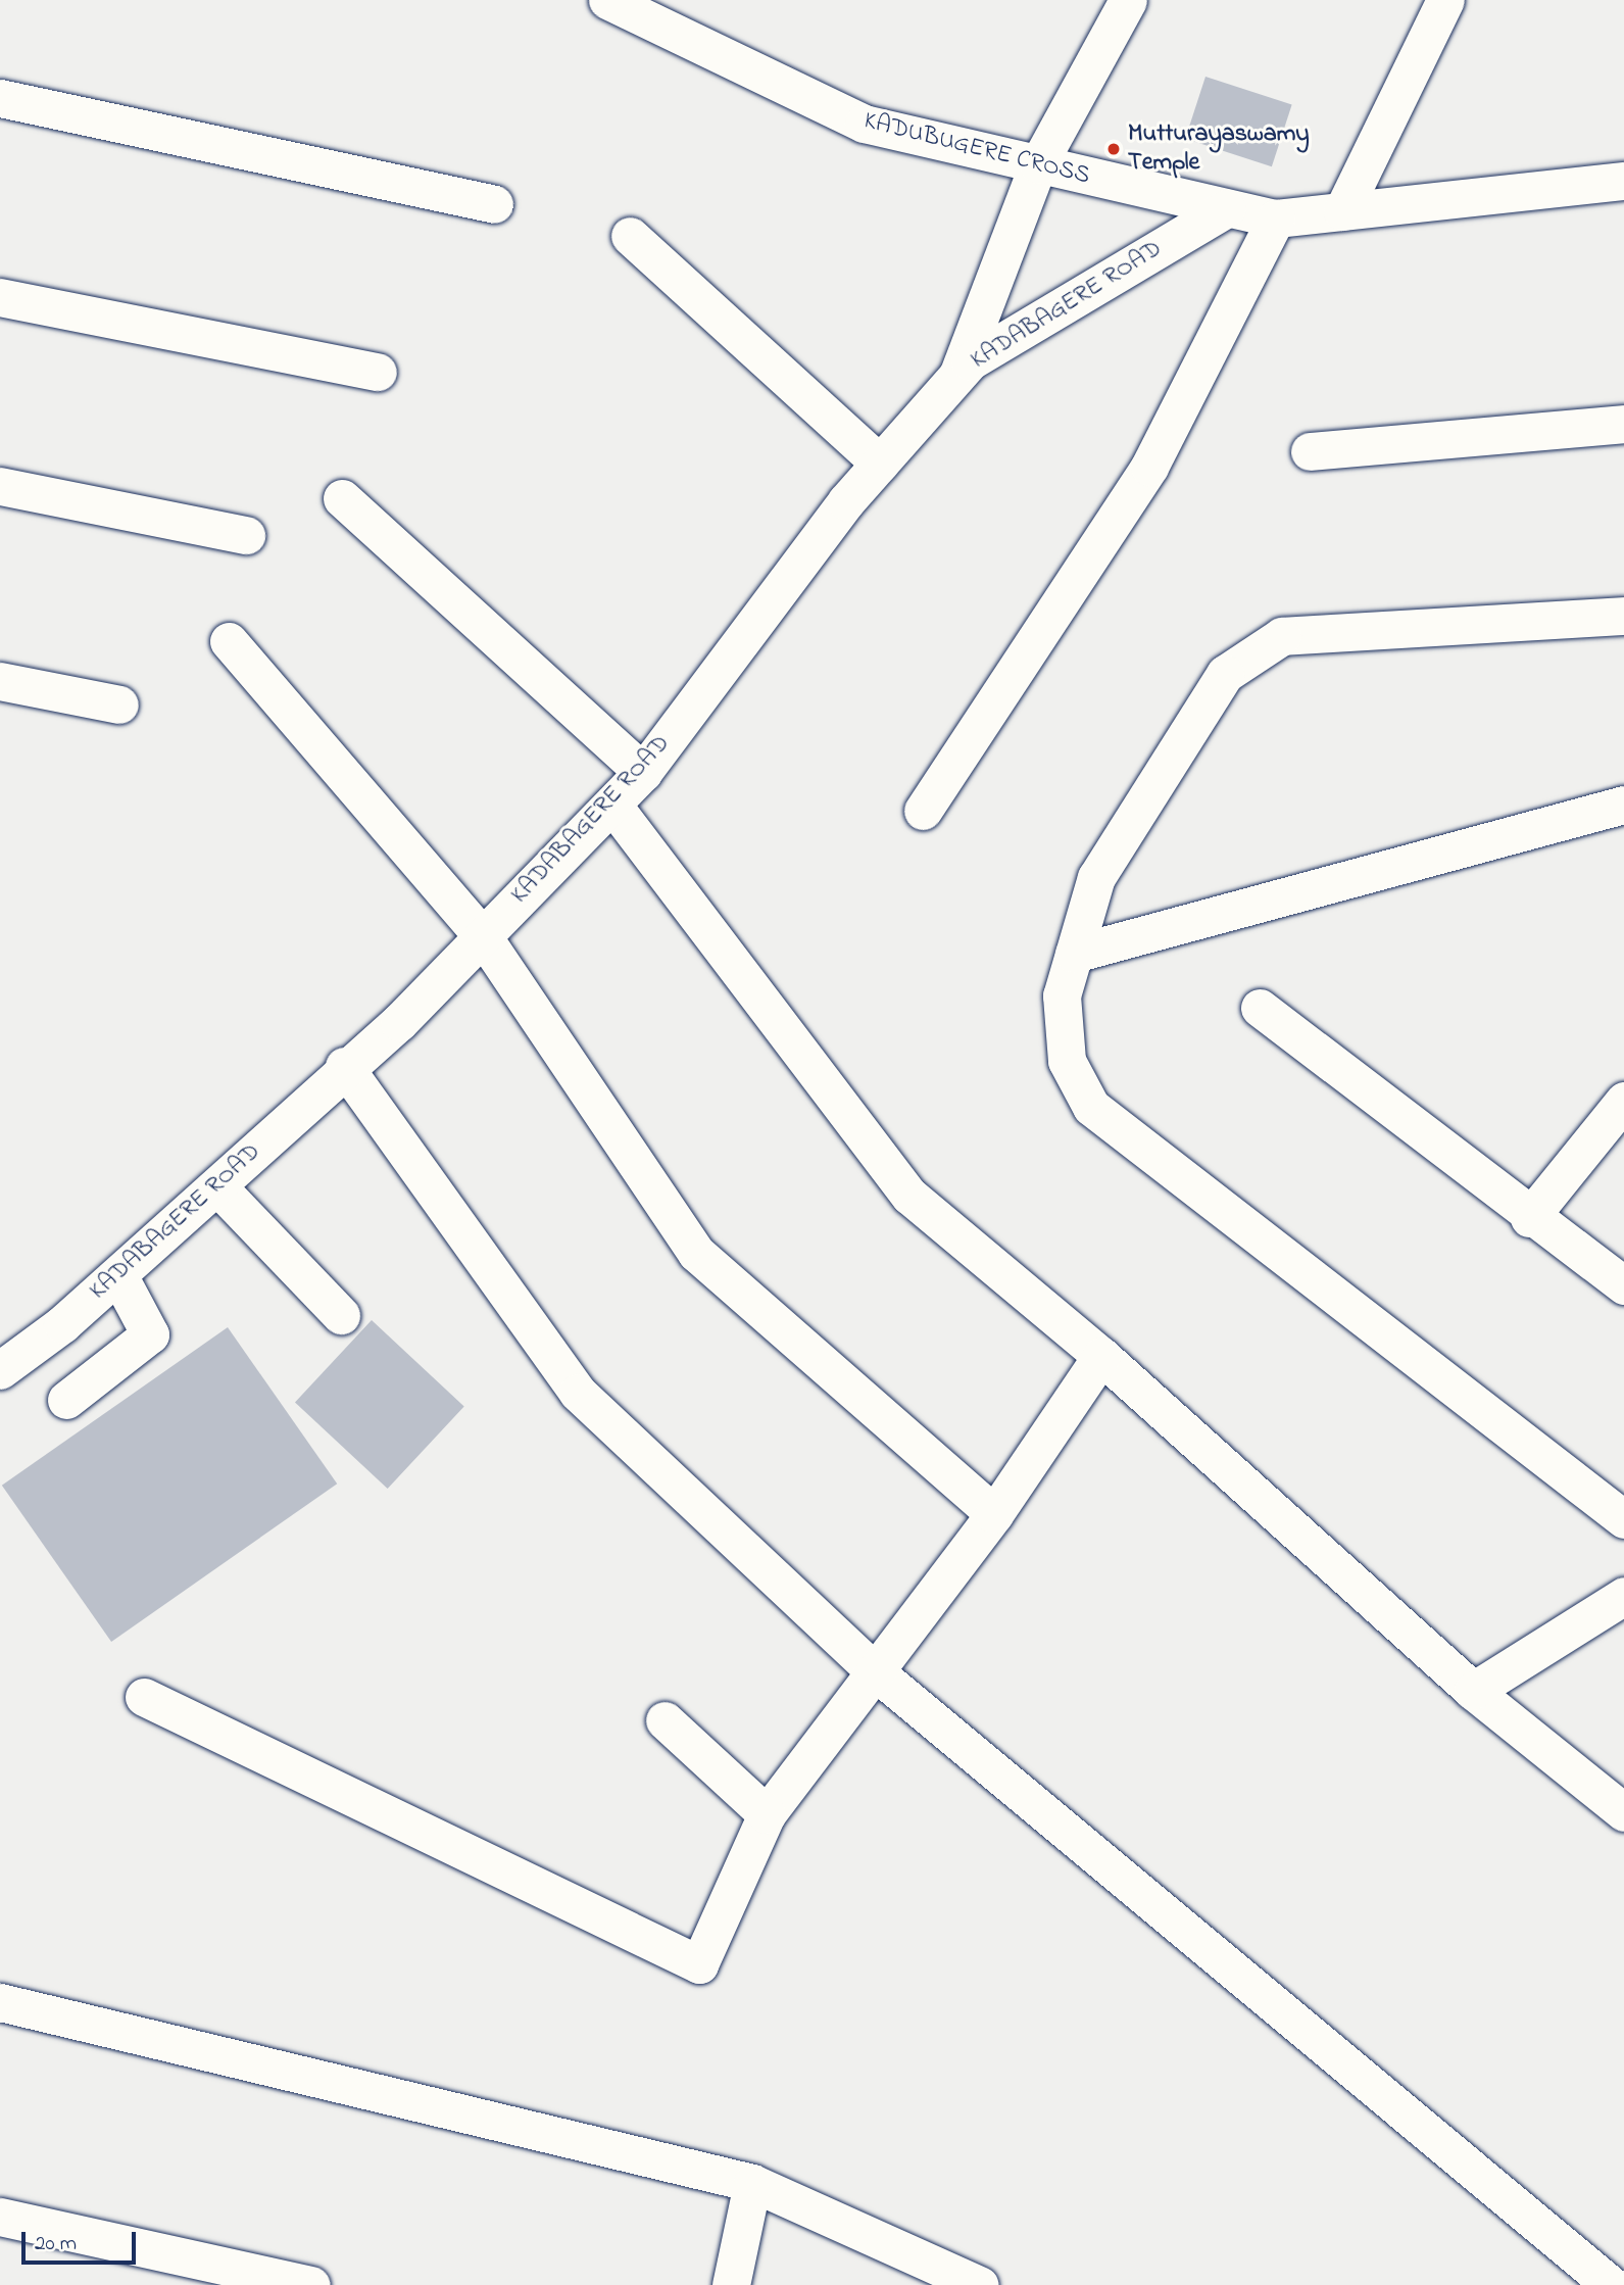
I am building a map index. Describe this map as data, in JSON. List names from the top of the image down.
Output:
{
  "streets": {
    "street": ["KADUBUGERE CROSS", "KADABAGERE ROAD"]
  },
  "crossings": [
    ["KADUBUGERE CROSS", "KADABAGERE ROAD"]
  ],
  "places": ["Mutturayaswamy Temple"],
  "scale_bar": "20 m"
}
